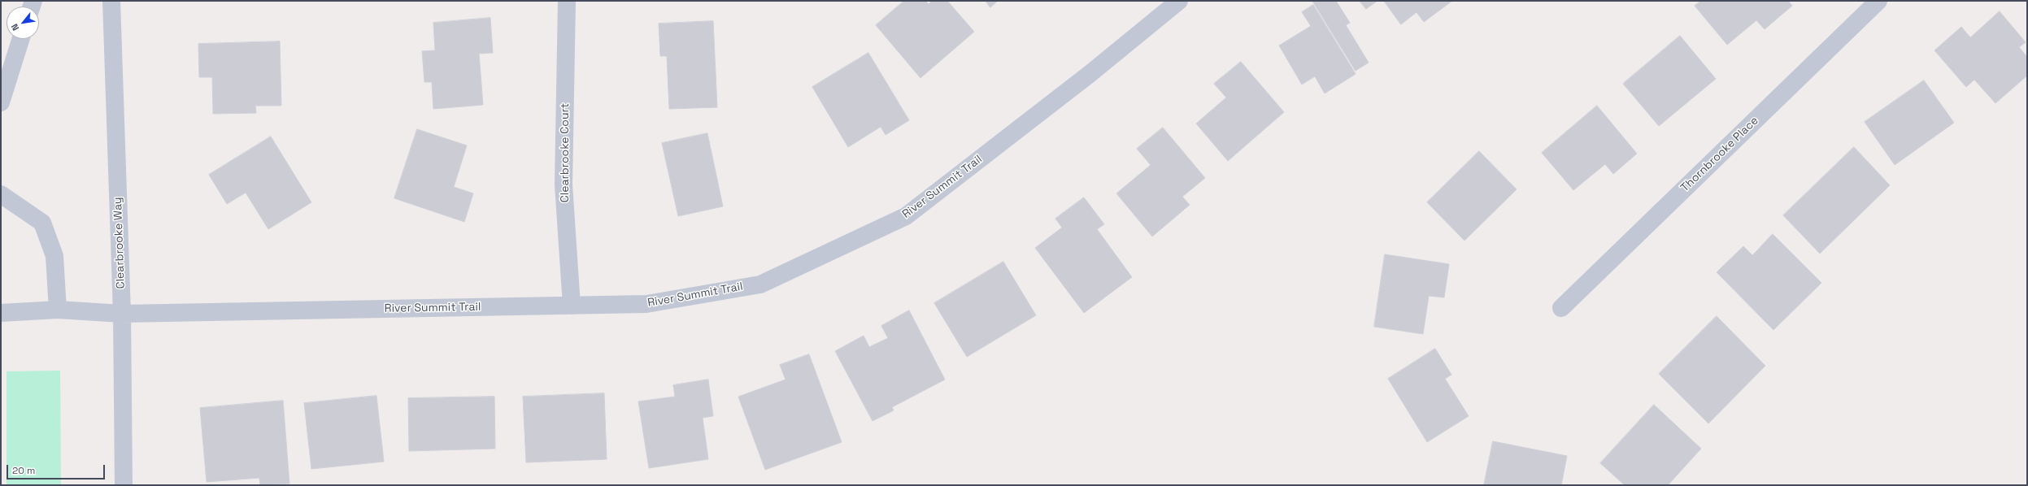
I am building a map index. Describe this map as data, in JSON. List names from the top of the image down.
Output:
{
  "streets": {
    "street": [
      "Clearbrooke Court",
      "Thornbrooke Place",
      "River Summit Trail",
      "Clearbrooke Way"
    ]
  },
  "crossings": [
    ["Clearbrooke Court", "River Summit Trail"],
    ["River Summit Trail", "Clearbrooke Way"]
  ],
  "scale_bar": "20 m",
  "north": "bottom left"
}
